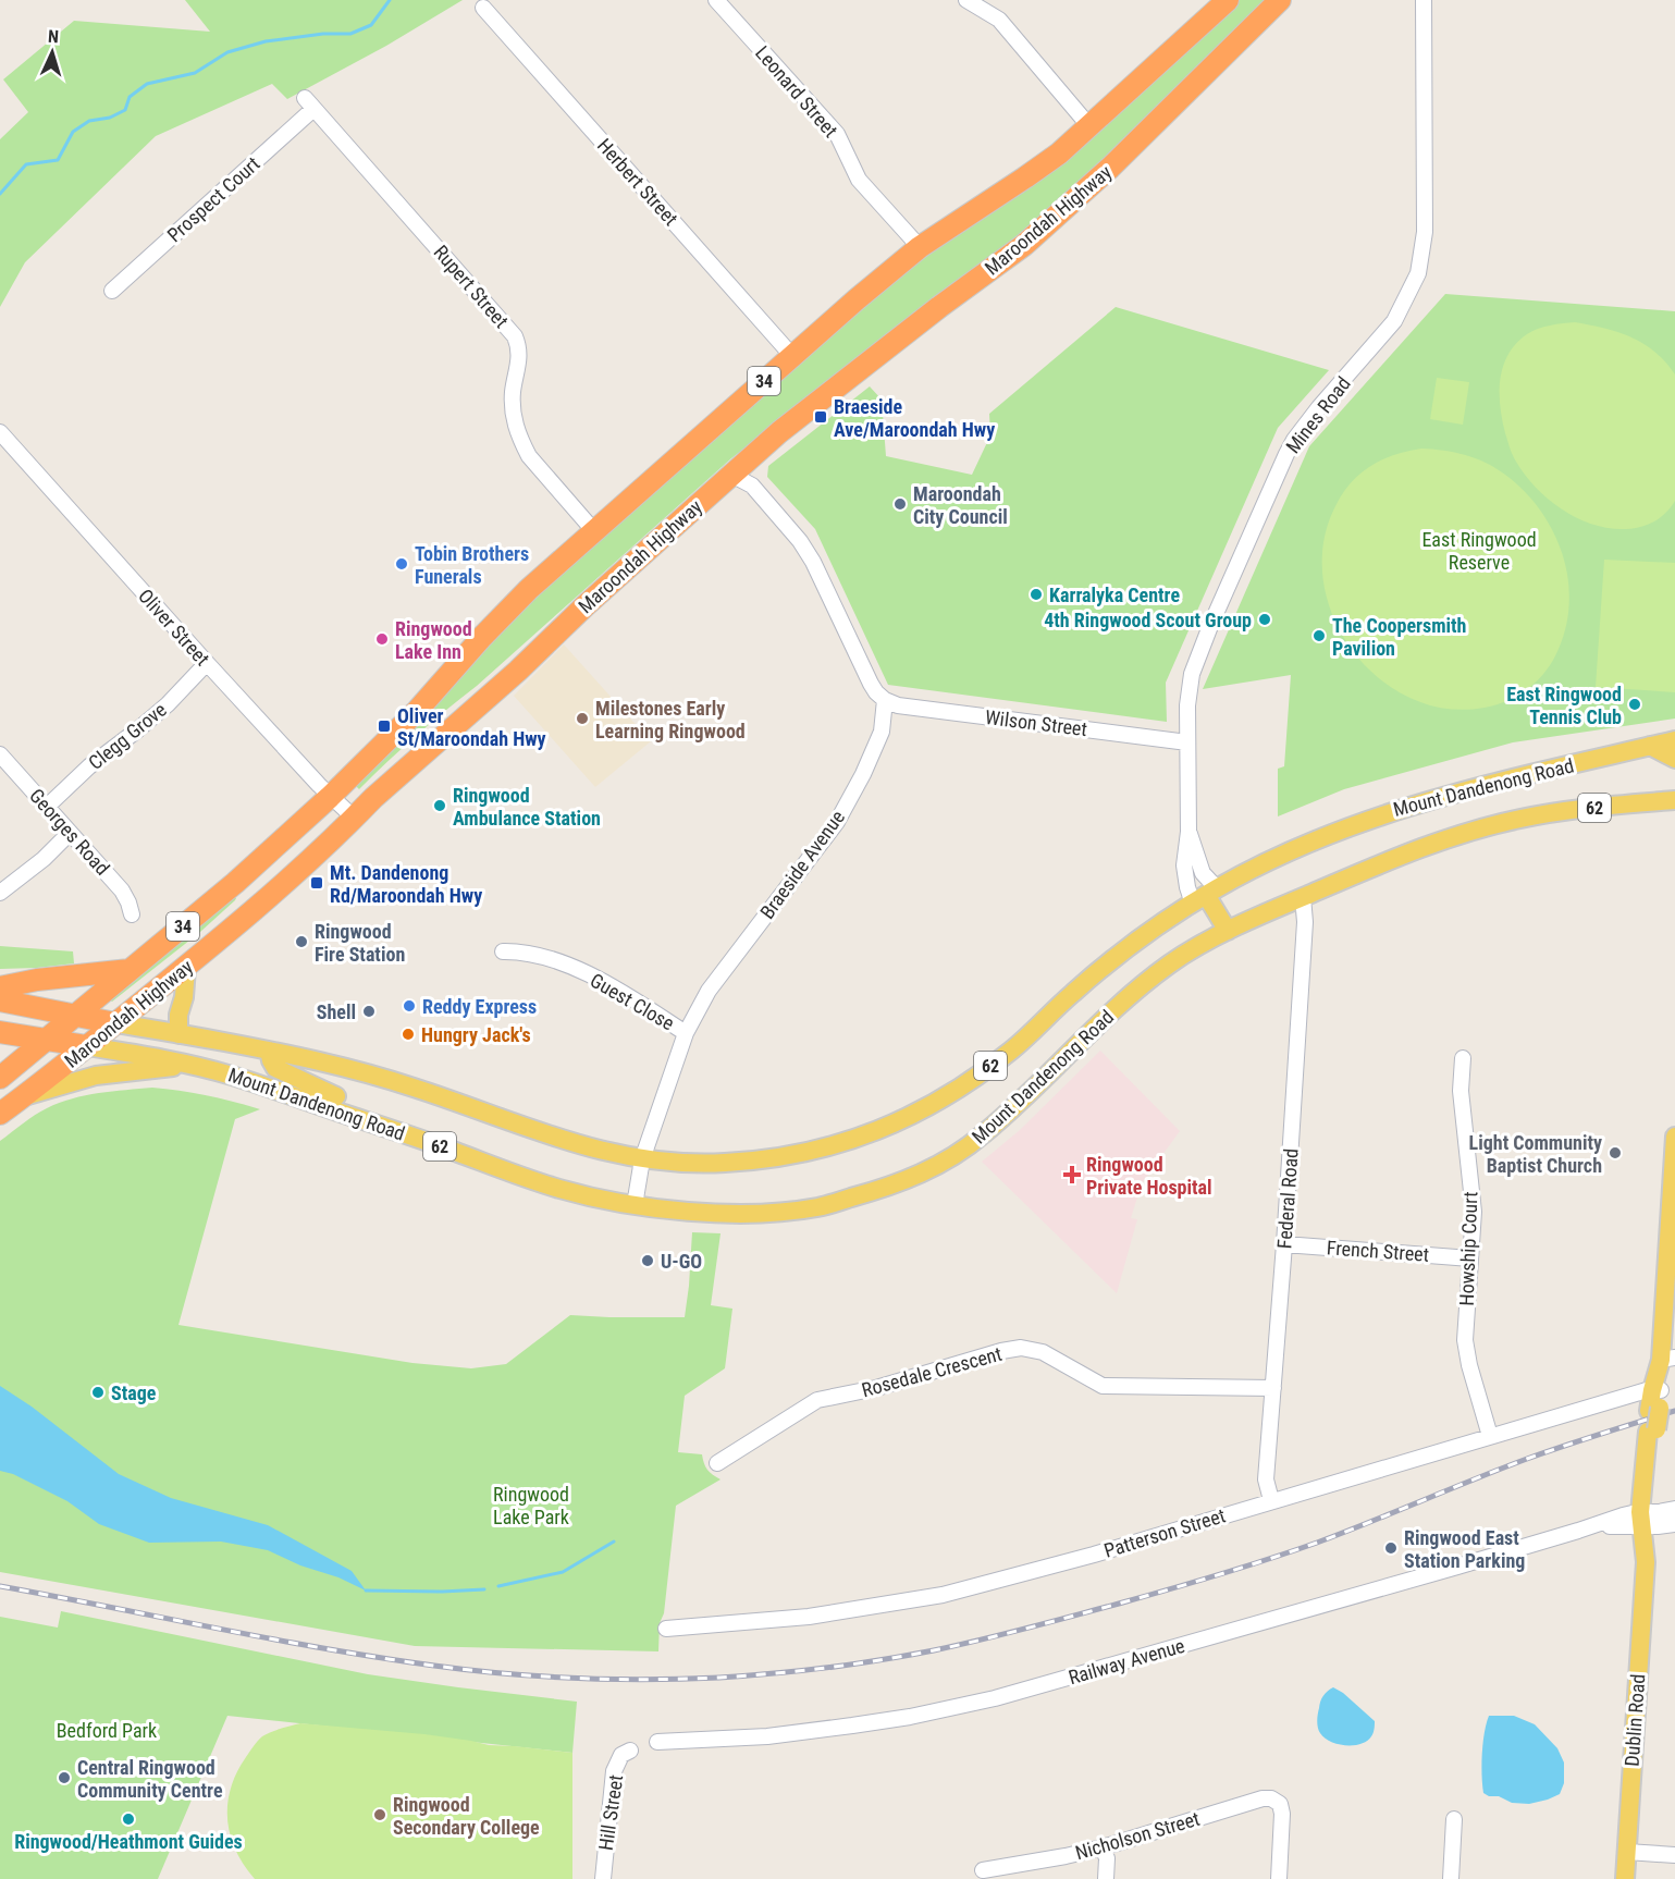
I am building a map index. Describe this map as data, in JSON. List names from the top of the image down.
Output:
{
  "streets": {
    "highway": ["Maroondah Highway", "34", "62"],
    "main road": ["Mount Dandenong Road", "Dublin Road"],
    "street": [
      "Leonard Street",
      "Herbert Street",
      "Prospect Court",
      "Rupert Street",
      "Mines Road",
      "Oliver Street",
      "Wilson Street",
      "Clegg Grove",
      "Georges Road",
      "Braeside Avenue",
      "Guest Close",
      "Federal Road",
      "Howship Court",
      "French Street",
      "Rosedale Crescent",
      "Patterson Street",
      "Railway Avenue",
      "Hill Street",
      "Nicholson Street"
    ]
  },
  "crossings": [
    ["Leonard Street", "Maroondah Highway"],
    ["Herbert Street", "Maroondah Highway"],
    ["Prospect Court", "Rupert Street"],
    ["Maroondah Highway", "Rupert Street"],
    ["Maroondah Highway", "Oliver Street"],
    ["Maroondah Highway", "Mount Dandenong Road"],
    ["Maroondah Highway", "62"],
    ["Mines Road", "Wilson Street"],
    ["Mines Road", "Mount Dandenong Road"],
    ["Oliver Street", "Clegg Grove"],
    ["Wilson Street", "Braeside Avenue"],
    ["Clegg Grove", "Georges Road"],
    ["Mount Dandenong Road", "62"],
    ["Mount Dandenong Road", "Braeside Avenue"],
    ["Mount Dandenong Road", "Federal Road"],
    ["Braeside Avenue", "Guest Close"],
    ["Federal Road", "French Street"],
    ["Federal Road", "Rosedale Crescent"],
    ["Federal Road", "Patterson Street"],
    ["Howship Court", "French Street"],
    ["Howship Court", "Patterson Street"],
    ["Patterson Street", "Dublin Road"],
    ["Railway Avenue", "Dublin Road"]
  ],
  "parks": ["East Ringwood Reserve", "Ringwood Lake Park", "Bedford Park"],
  "places": {
    "transit": ["Braeside Ave/Maroondah Hwy", "Oliver St/Maroondah Hwy", "Mt. Dandenong Rd/Maroondah Hwy"],
    "other": [
      "Maroondah City Council",
      "Tobin Brothers Funerals",
      "Karralyka Centre",
      "4th Ringwood Scout Group",
      "The Coopersmith Pavilion",
      "Ringwood Lake Inn",
      "East Ringwood Tennis Club",
      "Milestones Early Learning Ringwood",
      "Ringwood Ambulance Station",
      "Ringwood Fire Station",
      "Reddy Express",
      "Shell",
      "Hungry Jack's",
      "Light Community Baptist Church",
      "U-GO",
      "Stage",
      "Ringwood East Station Parking",
      "Central Ringwood Community Centre",
      "Ringwood Secondary College",
      "Ringwood/Heathmont Guides"
    ],
    "health": ["Ringwood Private Hospital"]
  },
  "north": "top"
}
